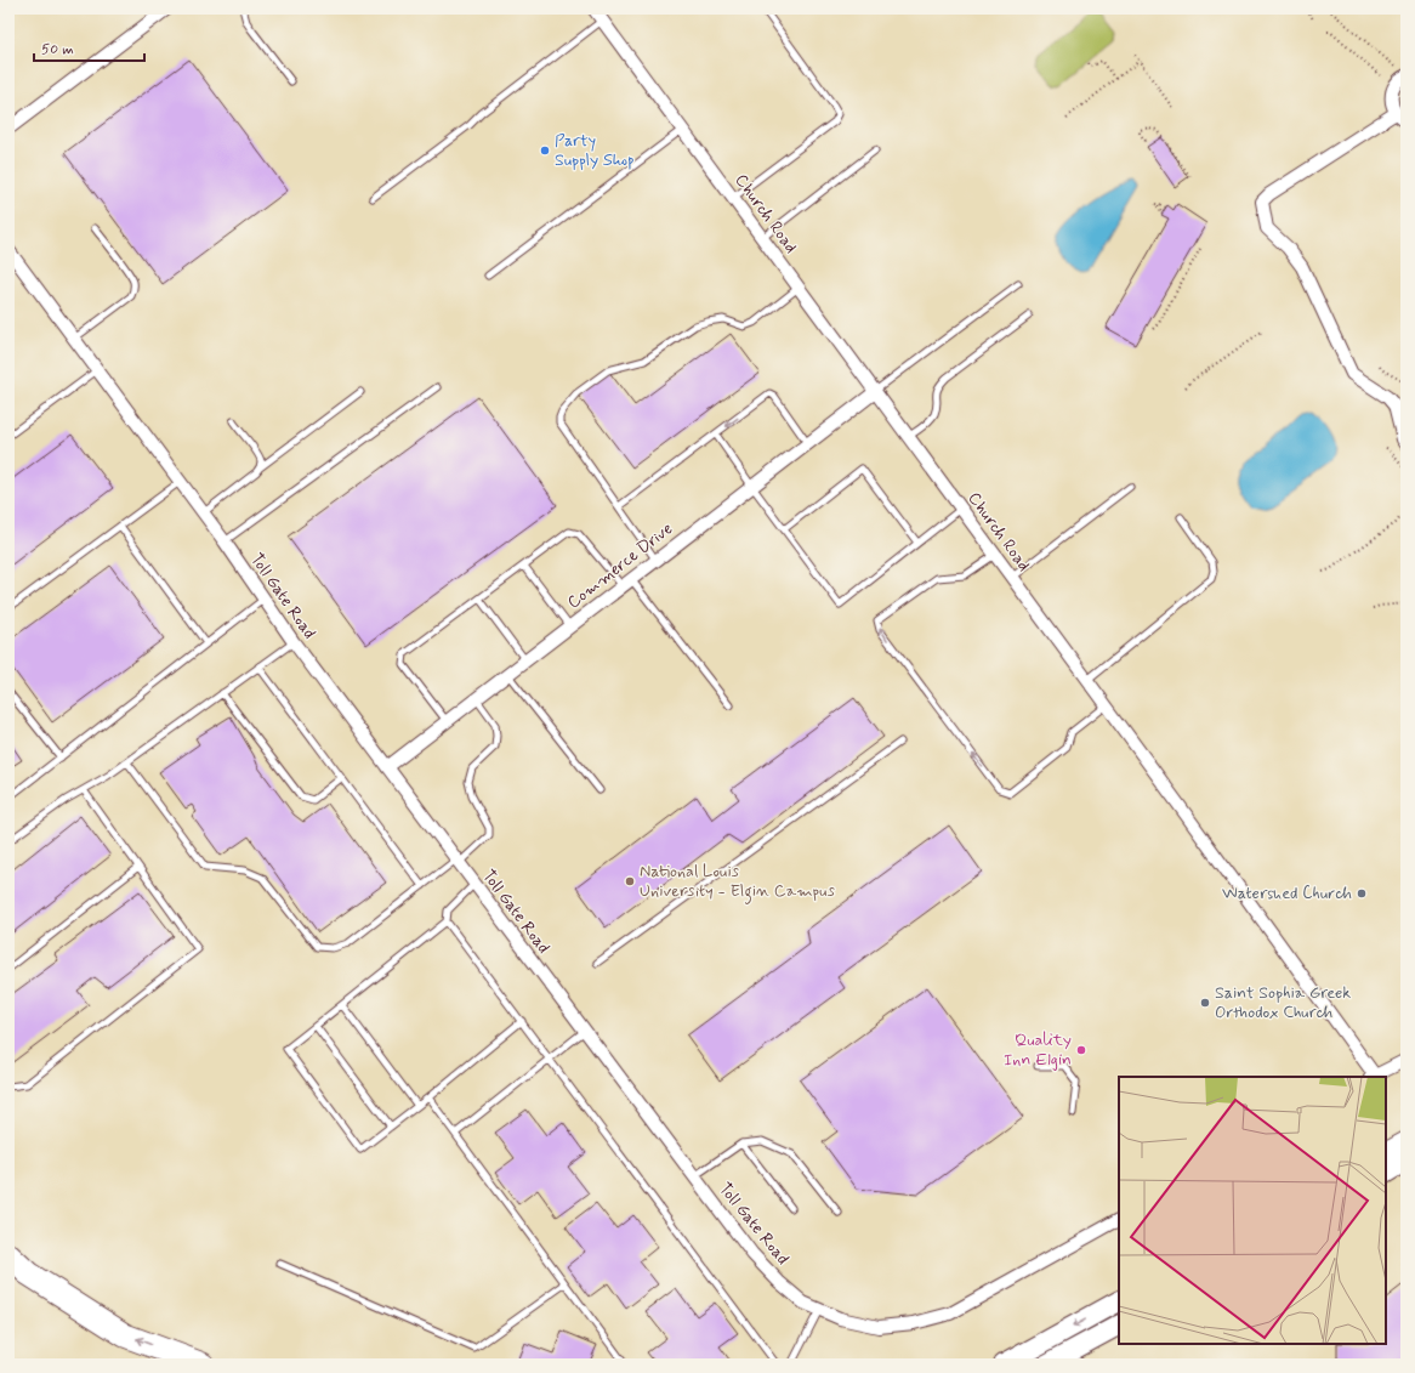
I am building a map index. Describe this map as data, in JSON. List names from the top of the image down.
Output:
{
  "streets": {
    "street": ["Church Road", "Commerce Drive", "Toll Gate Road"]
  },
  "crossings": [
    ["Church Road", "Commerce Drive"],
    ["Commerce Drive", "Toll Gate Road"]
  ],
  "places": [
    "Party Supply Shop",
    "National Louis University - Elgin Campus",
    "Watershed Church",
    "Saint Sophia Greek Orthodox Church",
    "Quality Inn Elgin"
  ],
  "scale_bar": "50 m"
}
